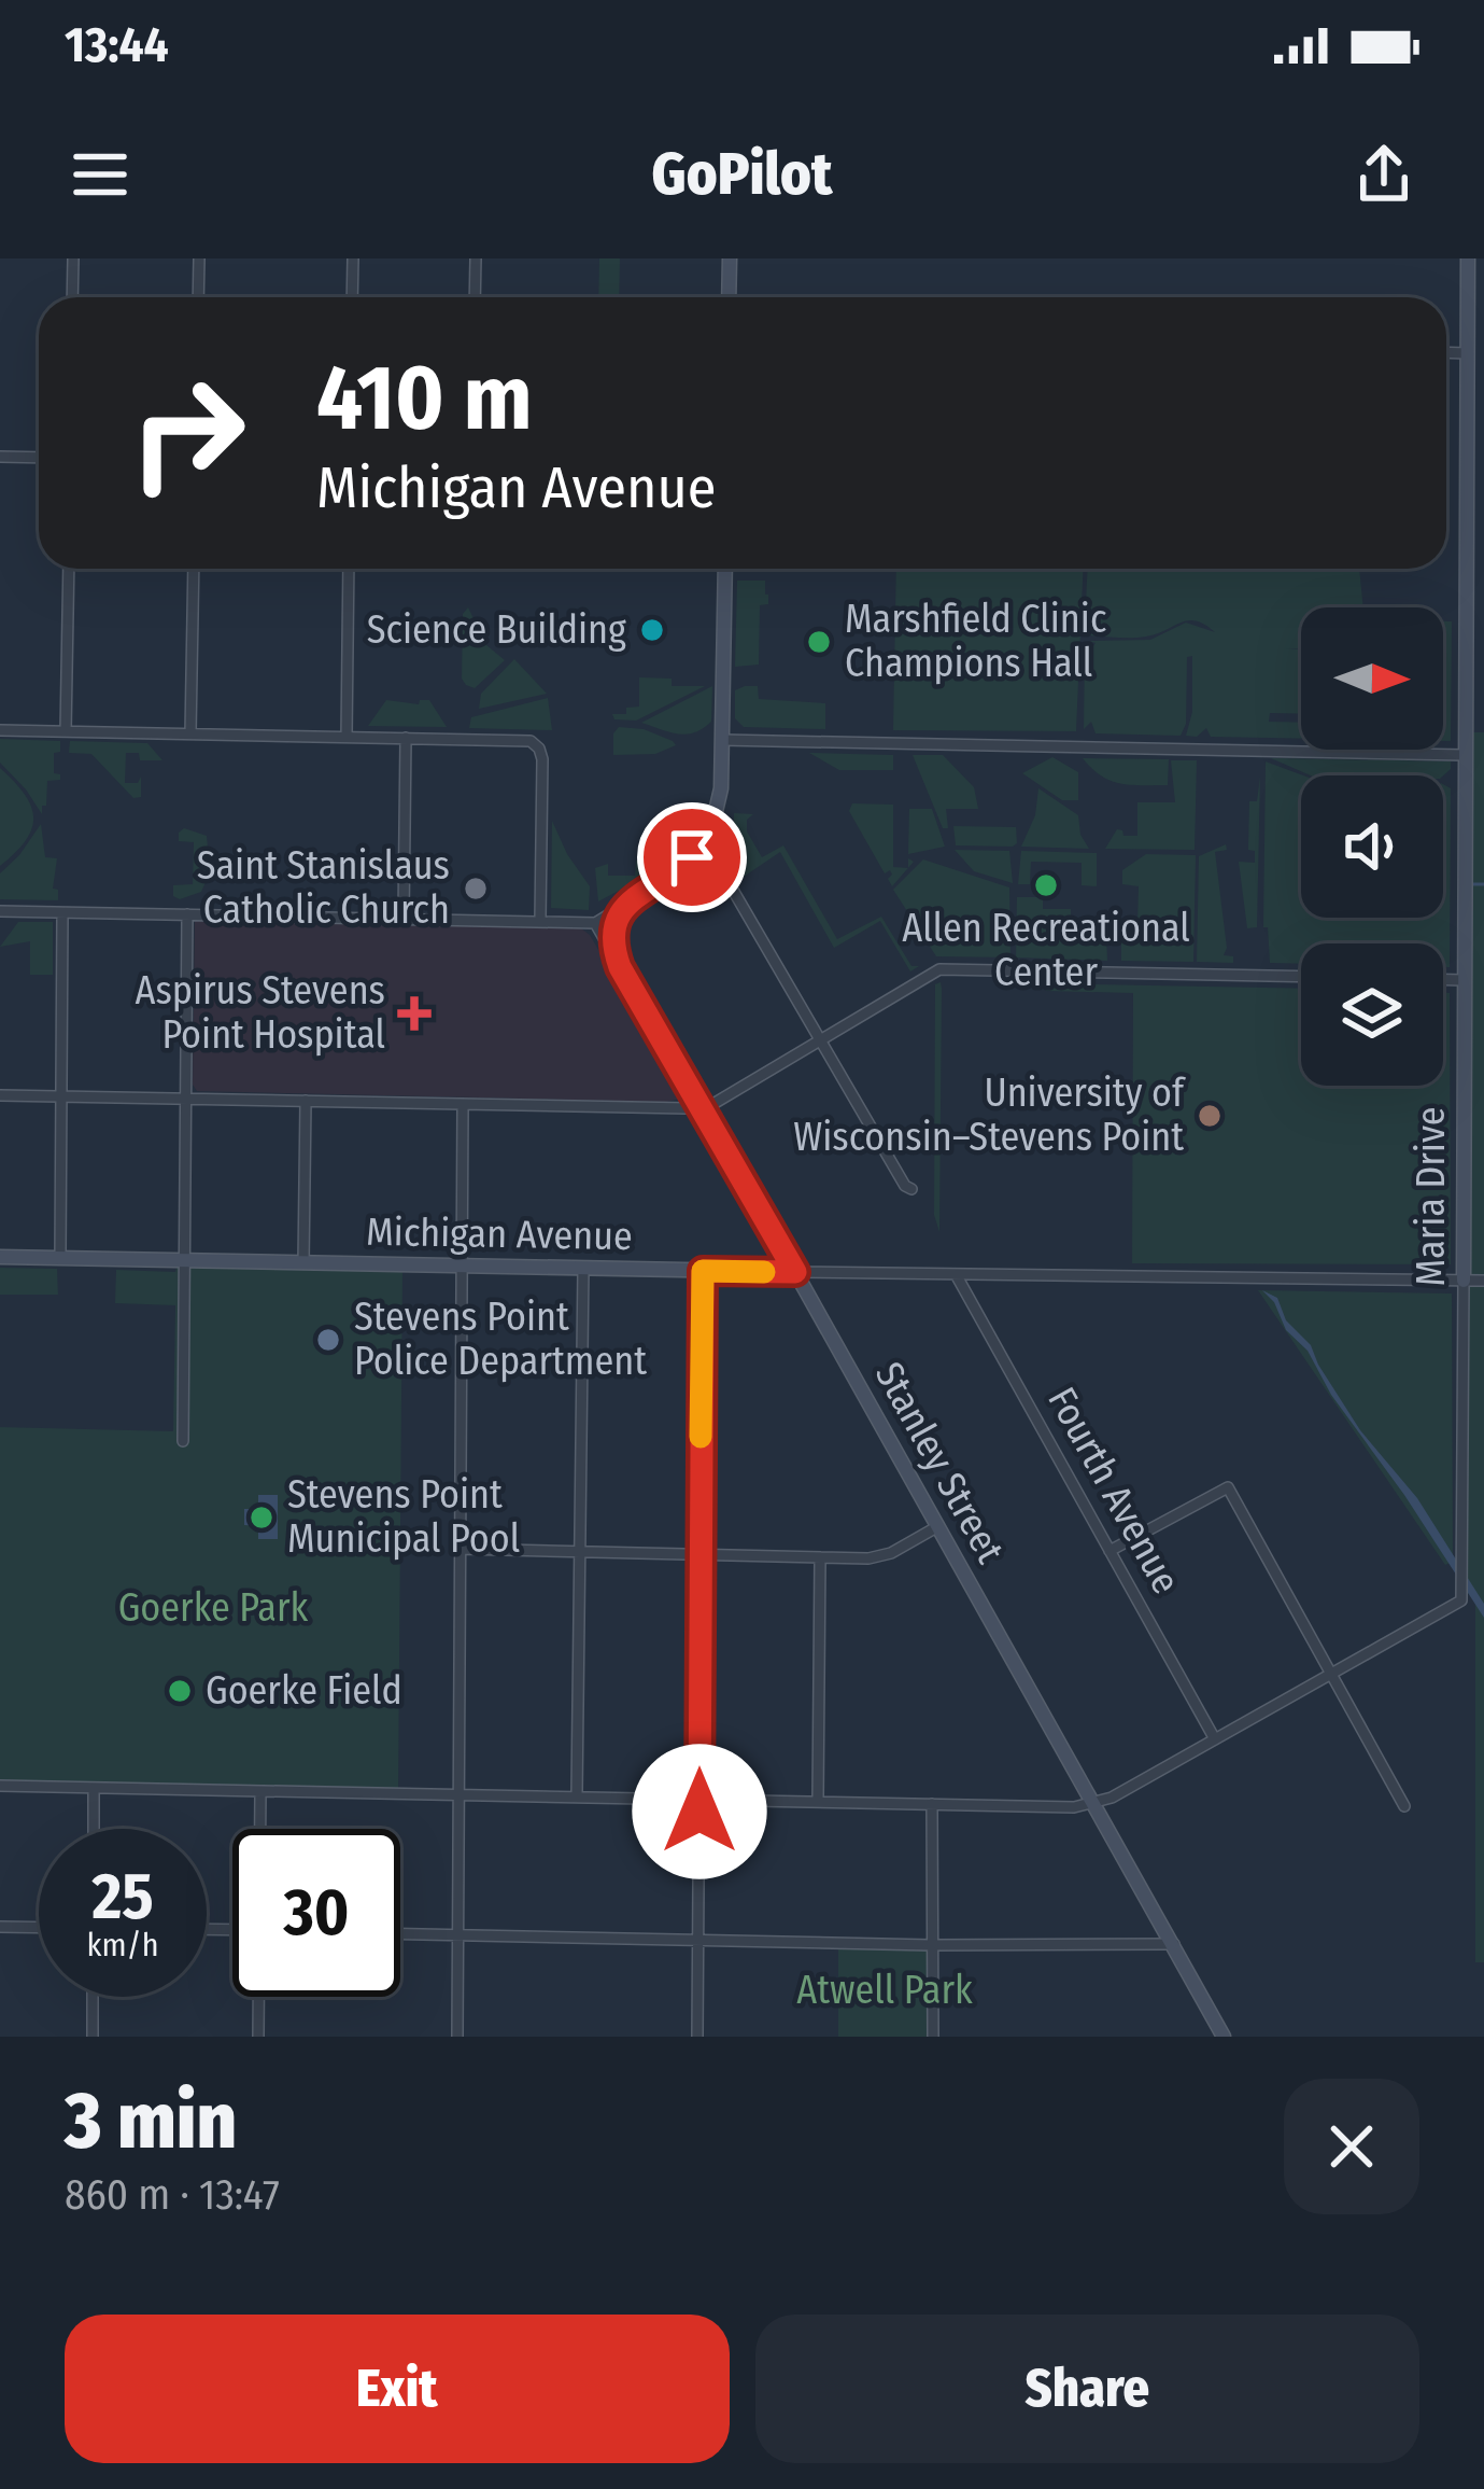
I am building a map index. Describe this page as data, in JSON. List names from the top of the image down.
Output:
{
  "streets": {
    "street": [
      "Maria Drive",
      "Michigan Avenue",
      "Stanley Street",
      "Fourth Avenue"
    ]
  },
  "crossings": [
    ["Maria Drive", "Michigan Avenue"],
    ["Michigan Avenue", "Stanley Street"],
    ["Michigan Avenue", "Fourth Avenue"]
  ],
  "parks": ["Goerke Park", "Atwell Park"],
  "places": {
    "other": [
      "Science Building",
      "Marshfield Clinic Champions Hall",
      "Allen Recreational Center",
      "Saint Stanislaus Catholic Church",
      "University of Wisconsin–Stevens Point",
      "Stevens Point Police Department",
      "Stevens Point Municipal Pool",
      "Goerke Field"
    ],
    "health": ["Aspirus Stevens Point Hospital"]
  },
  "north": "right",
  "page": {
    "status": "13:44",
    "header": "GoPilot",
    "turn": ["410 m", "Michigan Avenue"],
    "speed": "25 km/h",
    "limit": "30",
    "heading": ["3 min", "860 m · 13:47"],
    "buttons": ["Exit", "Share"]
  }
}
